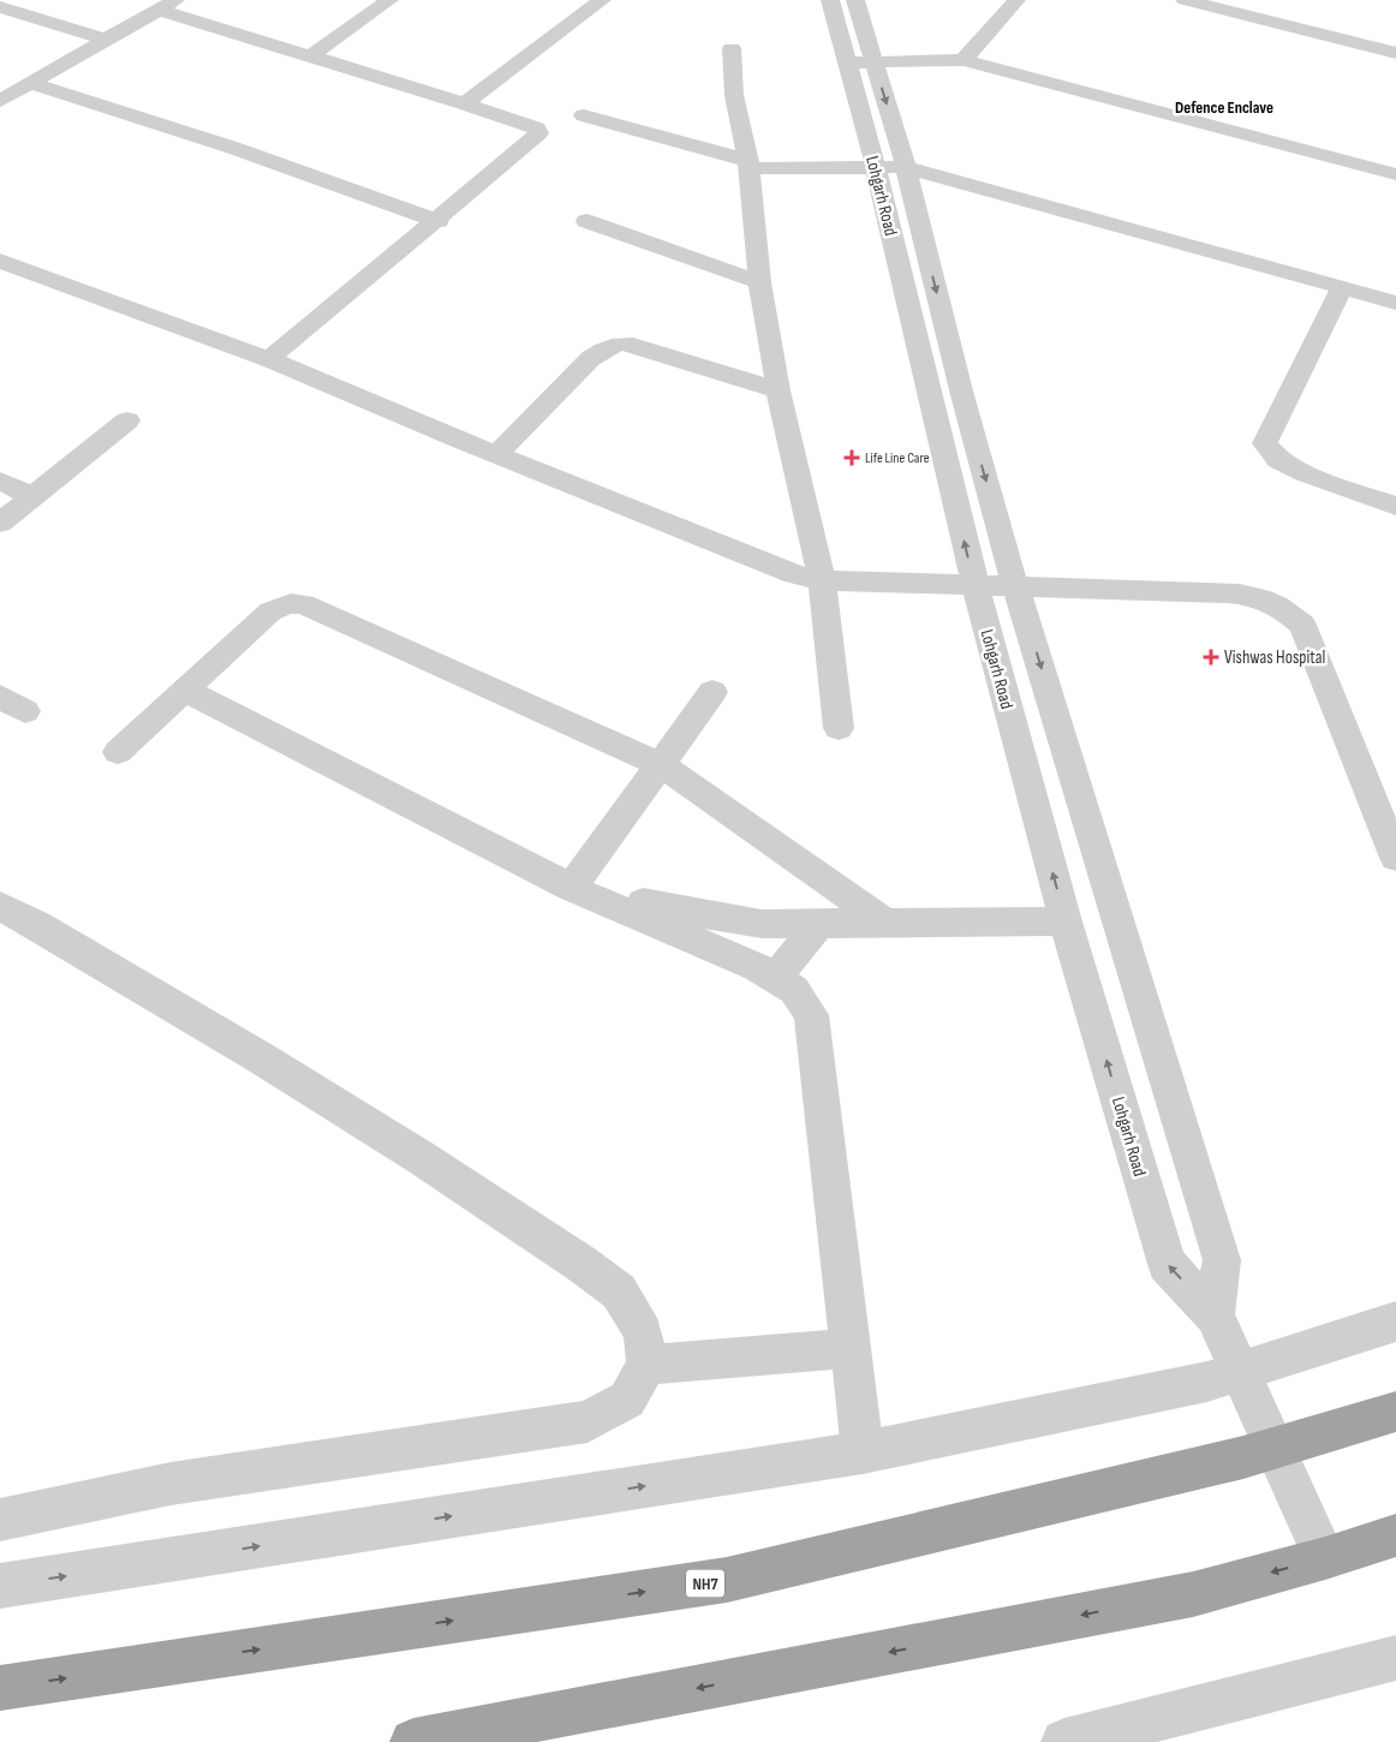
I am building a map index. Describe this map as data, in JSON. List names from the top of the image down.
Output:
{
  "streets": {
    "highway": ["NH7"],
    "street": ["Lohgarh Road"]
  },
  "districts": ["Defence Enclave"],
  "places": {
    "health": ["Life Line Care", "Vishwas Hospital"]
  }
}
